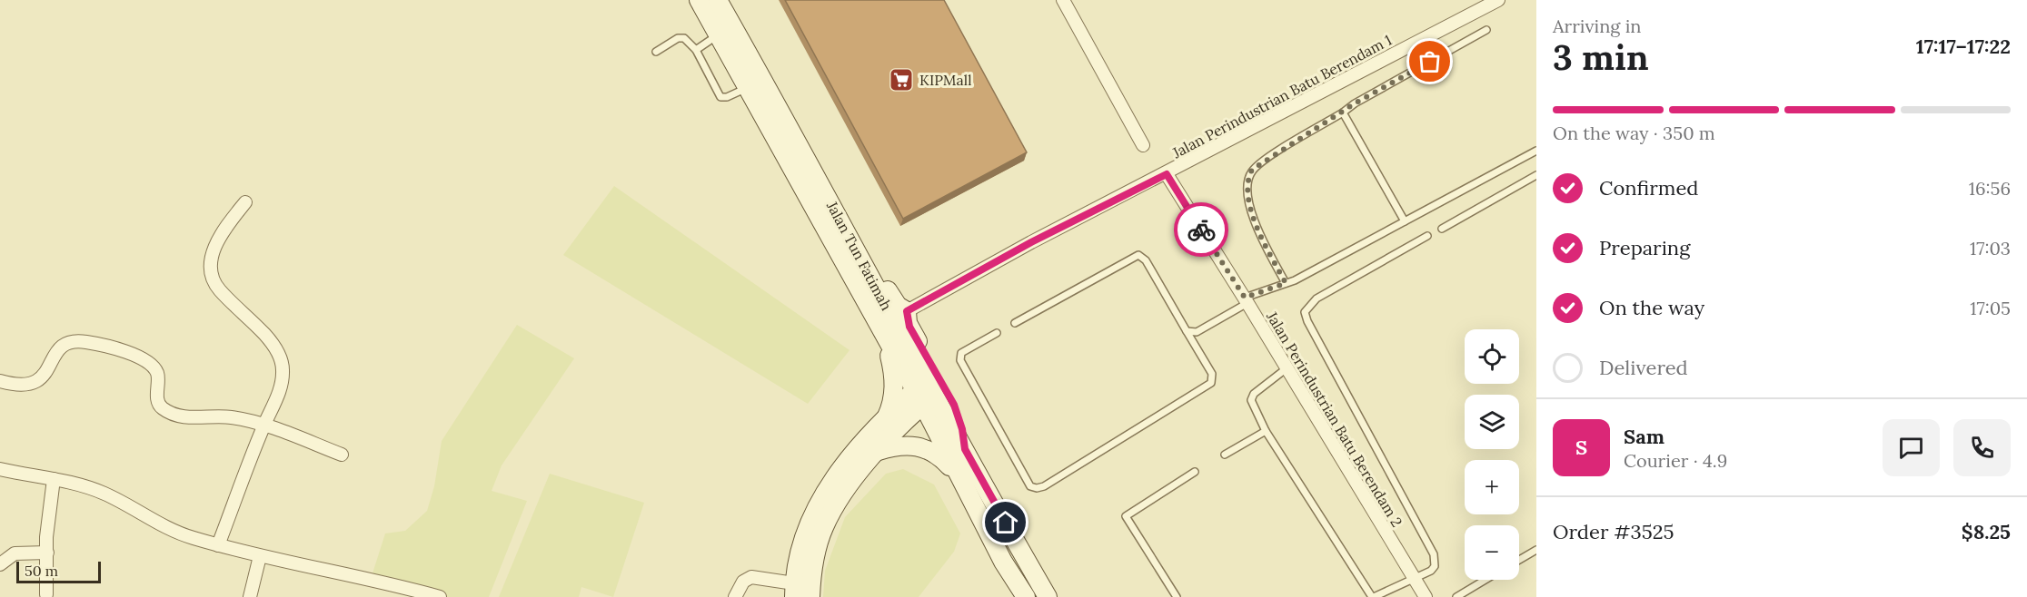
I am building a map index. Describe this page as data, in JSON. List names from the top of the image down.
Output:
{
  "streets": {
    "main road": ["Jalan Tun Fatimah"],
    "street": ["Jalan Perindustrian Batu Berendam 1", "Jalan Perindustrian Batu Berendam 2"]
  },
  "crossings": [
    ["Jalan Perindustrian Batu Berendam 1", "Jalan Perindustrian Batu Berendam 2"]
  ],
  "places": {
    "supermarket": ["KIPMall"]
  },
  "scale_bar": "50 m",
  "page": {
    "heading": ["3 min", "Arriving in", "17:17–17:22"],
    "panel": [
      "Sam",
      "Courier · 4.9",
      "Order #3525",
      "$8.25"
    ],
    "bar": "On the way · 350 m",
    "list": [
      ["Confirmed", "16:56"],
      ["Preparing", "17:03"],
      ["On the way", "17:05"],
      "Delivered"
    ],
    "map_buttons": ["+", "−"],
    "round": "S",
    "scale": "50 m"
  }
}
